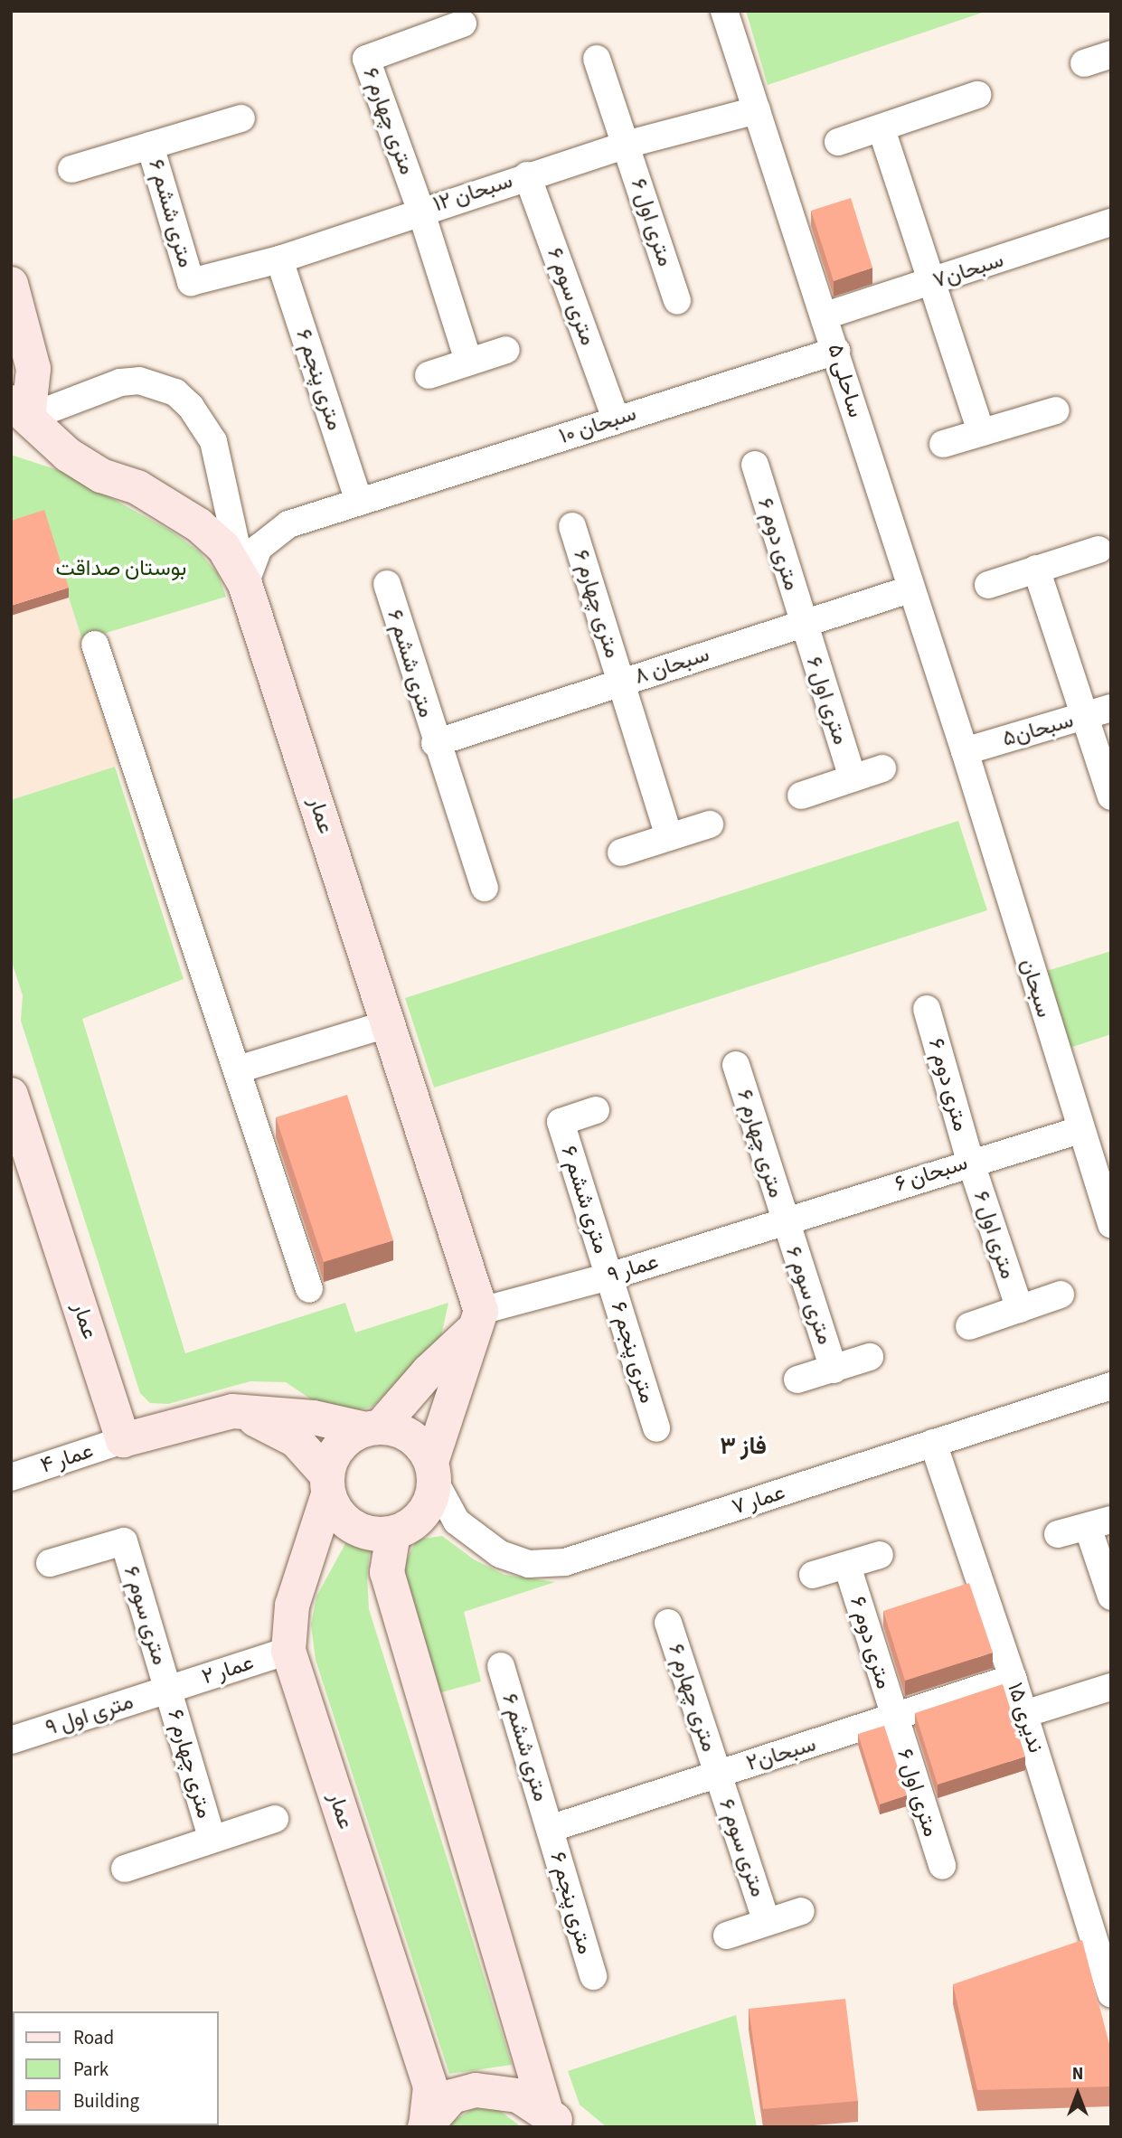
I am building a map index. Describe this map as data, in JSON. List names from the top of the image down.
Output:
{
  "streets": {
    "street": [
      "۶ متری چهارم",
      "سبحان ۱۲",
      "۶ متری ششم",
      "۶ متری اول",
      "سبحان۷",
      "۶ متری سوم",
      "۶ متری پنجم",
      "ساحلی ۵",
      "سبحان ۱۰",
      "۶ متری دوم",
      "سبحان ۸",
      "سبحان۵",
      "عمار",
      "سبحان",
      "سبحان ۶",
      "عمار ۹",
      "عمار ۴",
      "عمار ۷",
      "عمار ۲",
      "۹ متری اول",
      "ندیری ۱۵",
      "سبحان۲"
    ]
  },
  "crossings": [
    ["۶ متری چهارم", "سبحان ۱۲"],
    ["۶ متری چهارم", "۶ متری سوم"],
    ["۶ متری چهارم", "سبحان ۸"],
    ["۶ متری چهارم", "سبحان ۶"],
    ["۶ متری چهارم", "عمار ۹"],
    ["۶ متری چهارم", "عمار ۲"],
    ["۶ متری چهارم", "۹ متری اول"],
    ["۶ متری چهارم", "سبحان۲"],
    ["سبحان ۱۲", "۶ متری ششم"],
    ["سبحان ۱۲", "۶ متری اول"],
    ["سبحان ۱۲", "۶ متری سوم"],
    ["سبحان ۱۲", "۶ متری پنجم"],
    ["سبحان ۱۲", "ساحلی ۵"],
    ["۶ متری ششم", "۶ متری پنجم"],
    ["۶ متری ششم", "سبحان ۸"],
    ["۶ متری ششم", "عمار ۹"],
    ["۶ متری ششم", "سبحان۲"],
    ["۶ متری اول", "۶ متری دوم"],
    ["۶ متری اول", "سبحان ۸"],
    ["۶ متری اول", "سبحان ۶"],
    ["۶ متری اول", "سبحان۲"],
    ["سبحان۷", "ساحلی ۵"],
    ["۶ متری سوم", "سبحان ۱۰"],
    ["۶ متری سوم", "سبحان ۶"],
    ["۶ متری سوم", "عمار ۹"],
    ["۶ متری سوم", "عمار ۲"],
    ["۶ متری سوم", "۹ متری اول"],
    ["۶ متری سوم", "سبحان۲"],
    ["۶ متری پنجم", "سبحان ۱۰"],
    ["۶ متری پنجم", "عمار ۹"],
    ["۶ متری پنجم", "سبحان۲"],
    ["ساحلی ۵", "سبحان ۱۰"],
    ["ساحلی ۵", "سبحان ۸"],
    ["ساحلی ۵", "سبحان۵"],
    ["ساحلی ۵", "سبحان"],
    ["سبحان ۱۰", "عمار"],
    ["۶ متری دوم", "سبحان ۸"],
    ["۶ متری دوم", "سبحان ۶"],
    ["۶ متری دوم", "سبحان۲"],
    ["سبحان۵", "سبحان"],
    ["عمار", "عمار ۹"],
    ["عمار", "عمار ۴"],
    ["عمار", "عمار ۷"],
    ["عمار", "عمار ۲"],
    ["سبحان", "سبحان ۶"],
    ["سبحان ۶", "عمار ۹"],
    ["عمار ۷", "ندیری ۱۵"],
    ["عمار ۲", "۹ متری اول"],
    ["ندیری ۱۵", "سبحان۲"]
  ],
  "districts": ["فاز ۳"],
  "parks": ["بوستان صداقت"],
  "legend": ["Road", "Park", "Building"],
  "north": "top"
}
